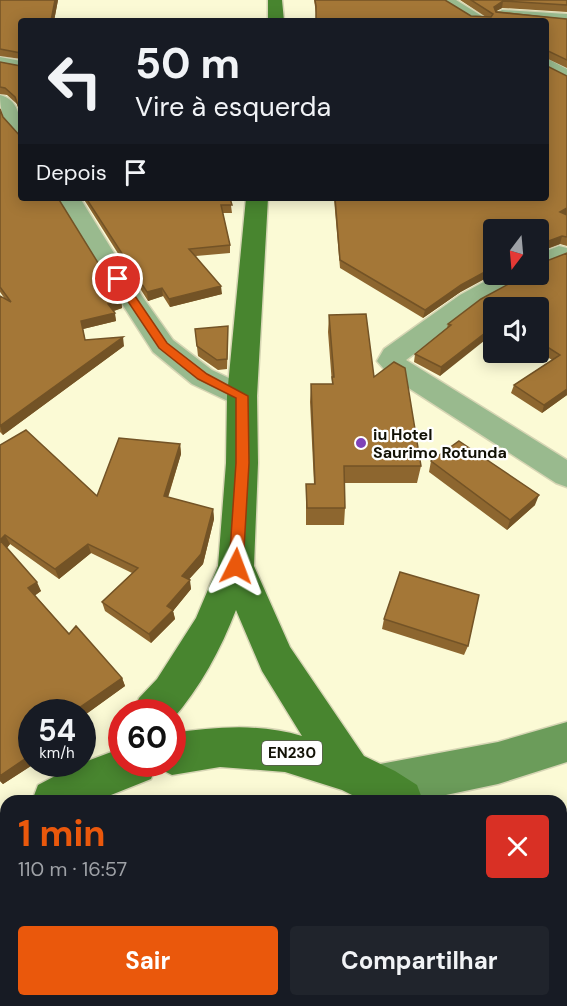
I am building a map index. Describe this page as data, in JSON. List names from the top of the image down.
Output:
{
  "streets": {
    "main road": ["EN230"]
  },
  "places": ["iu Hotel Saurimo Rotunda"],
  "north": "bottom",
  "page": {
    "turn": ["50 m", "Vire à esquerda"],
    "then": "Depois",
    "speed": "54 km/h",
    "limit": "60",
    "heading": ["1 min", "110 m · 16:57"],
    "buttons": ["Sair", "Compartilhar"]
  }
}
